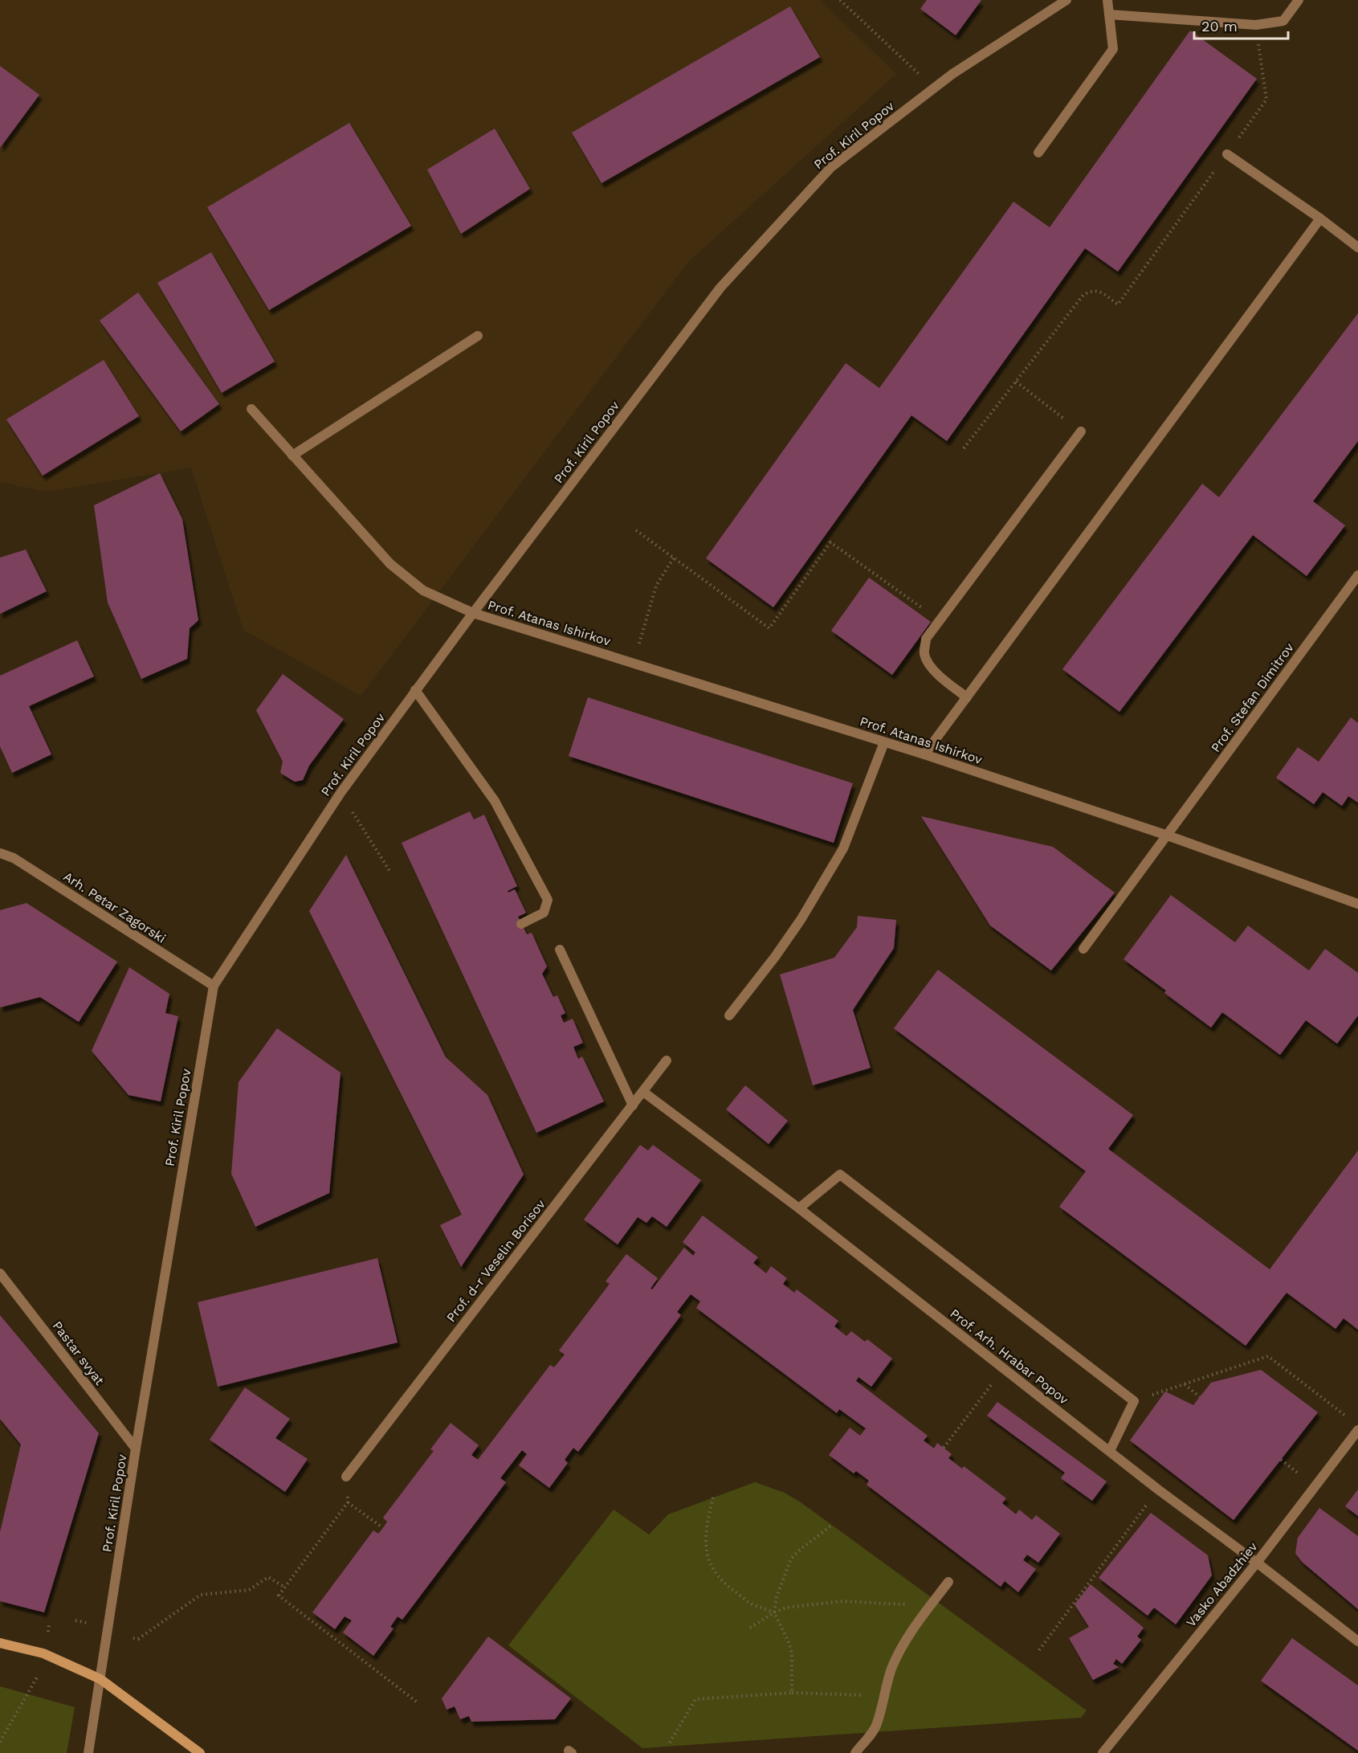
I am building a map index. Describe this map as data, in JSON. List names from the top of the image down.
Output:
{
  "streets": {
    "street": [
      "Prof. Kiril Popov",
      "Prof. Atanas Ishirkov",
      "Prof. Stefan Dimitrov",
      "Arh. Petar Zagorski",
      "Prof. d-r Veselin Borisov",
      "Pastar svyat",
      "Prof. Arh. Hrabar Popov",
      "Vasko Abadzhiev"
    ]
  },
  "crossings": [
    ["Prof. Kiril Popov", "Prof. Atanas Ishirkov"],
    ["Prof. Kiril Popov", "Arh. Petar Zagorski"],
    ["Prof. Kiril Popov", "Pastar svyat"],
    ["Prof. Atanas Ishirkov", "Prof. Stefan Dimitrov"],
    ["Prof. d-r Veselin Borisov", "Prof. Arh. Hrabar Popov"],
    ["Prof. Arh. Hrabar Popov", "Vasko Abadzhiev"]
  ],
  "scale_bar": "20 m"
}
